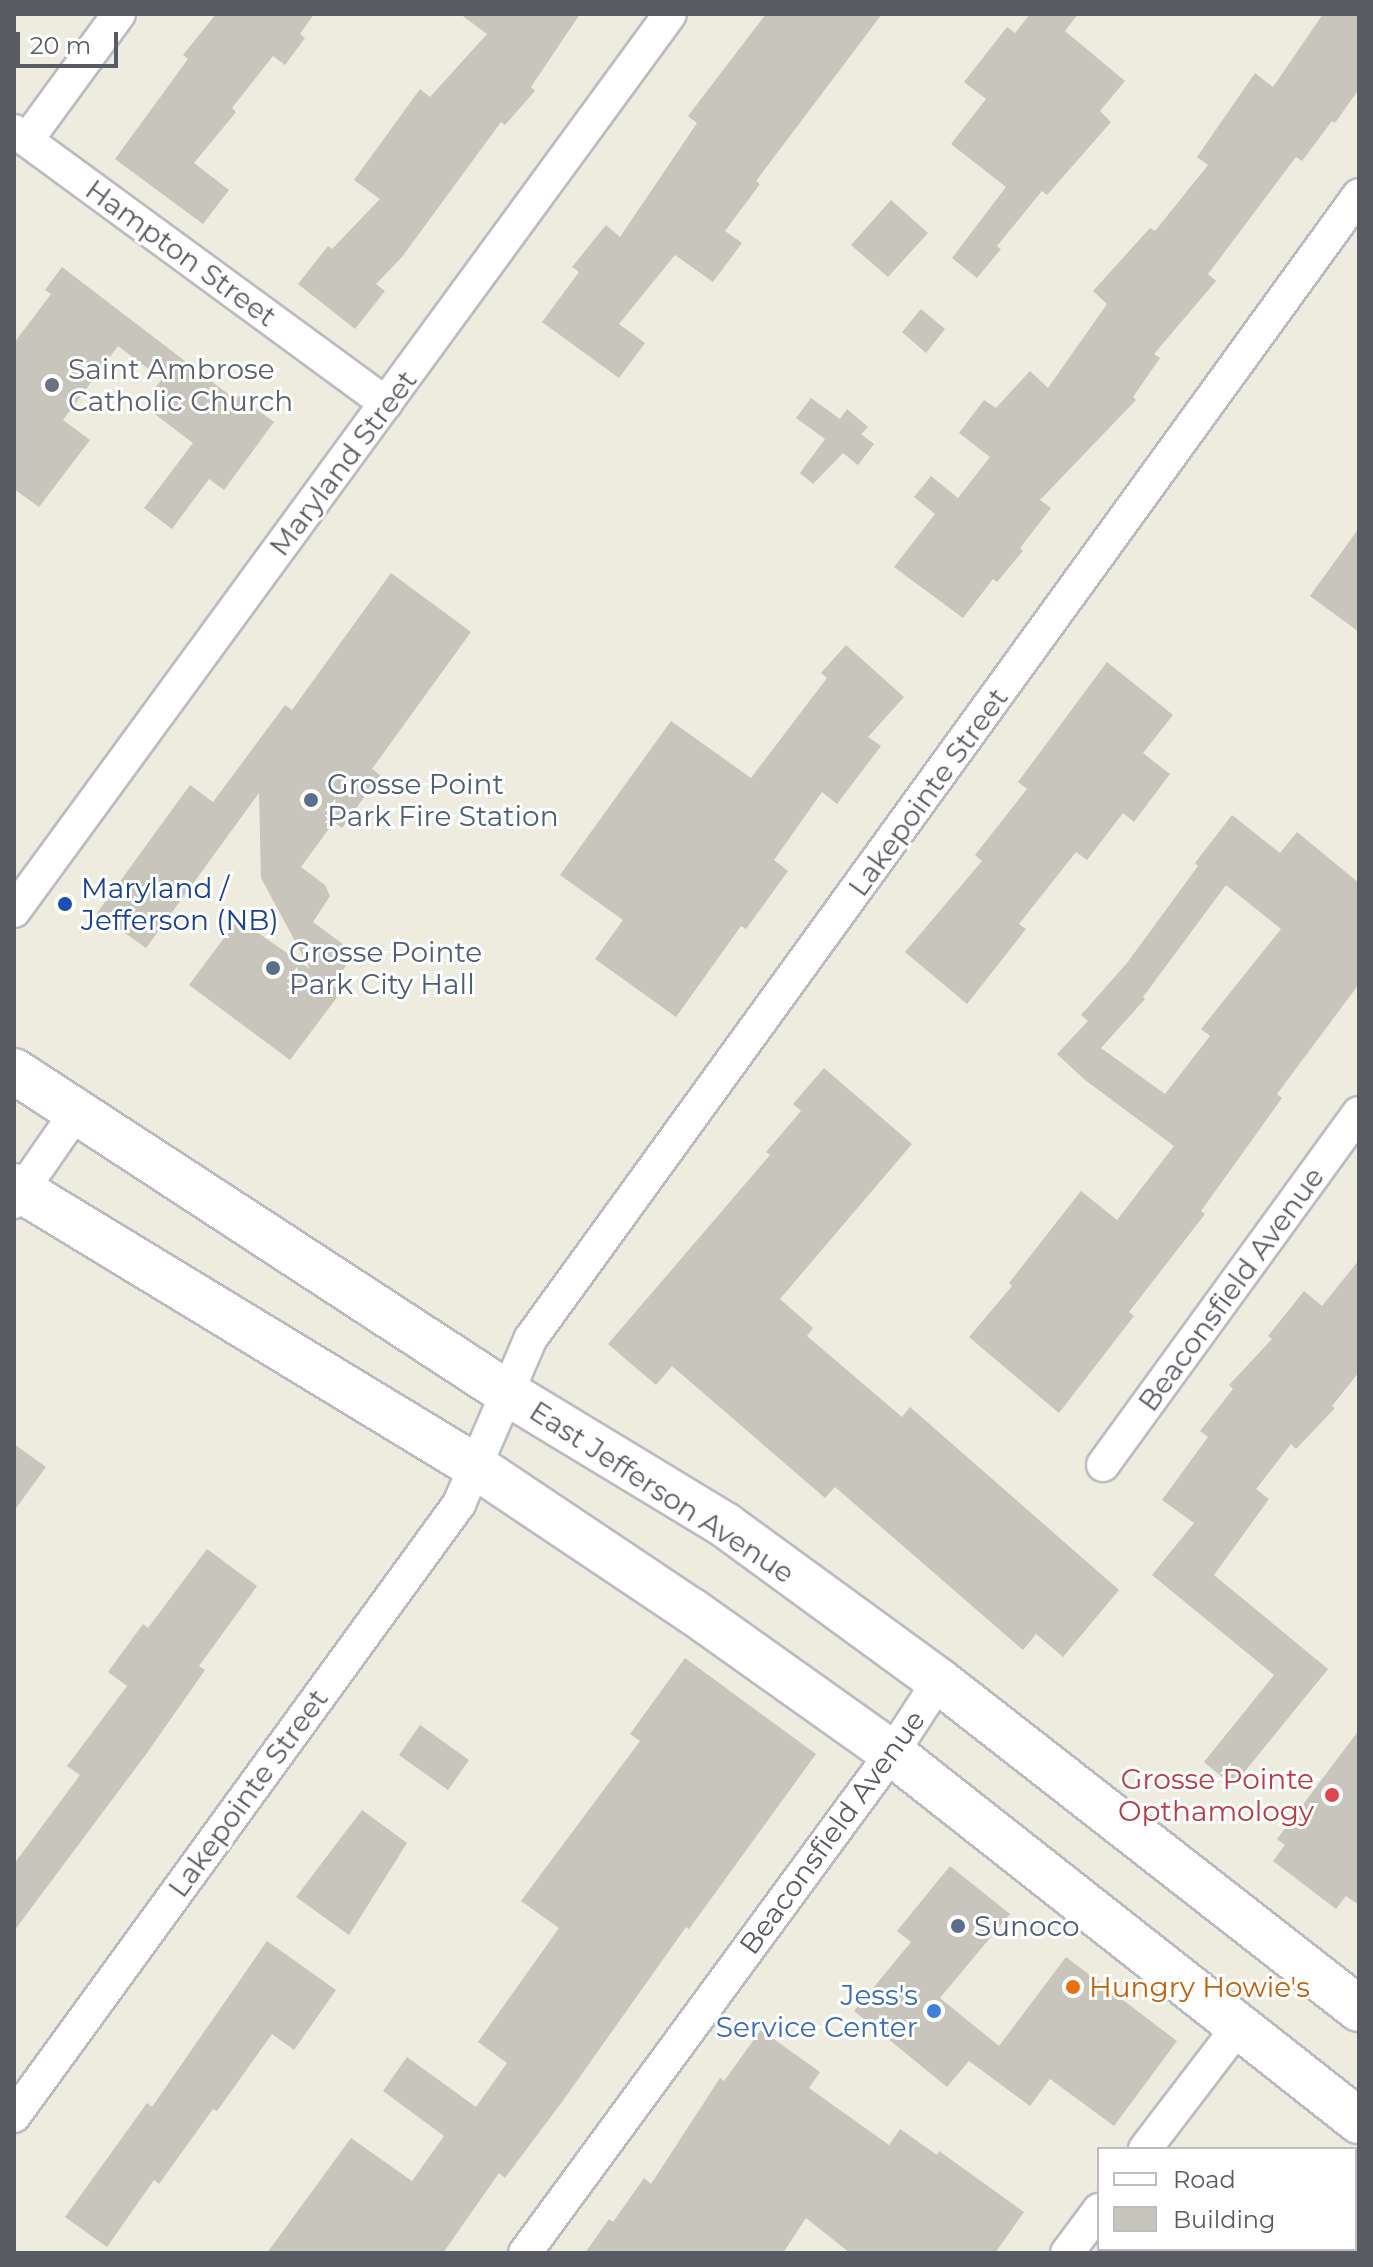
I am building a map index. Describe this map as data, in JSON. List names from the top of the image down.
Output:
{
  "streets": {
    "main road": ["East Jefferson Avenue"],
    "street": [
      "Hampton Street",
      "Maryland Street",
      "Lakepointe Street",
      "Beaconsfield Avenue"
    ]
  },
  "crossings": [
    ["Hampton Street", "Maryland Street"],
    ["Lakepointe Street", "East Jefferson Avenue"],
    ["Beaconsfield Avenue", "East Jefferson Avenue"]
  ],
  "places": [
    "Saint Ambrose Catholic Church",
    "Grosse Point Park Fire Station",
    "Maryland / Jefferson (NB)",
    "Grosse Pointe Park City Hall",
    "Grosse Pointe Opthamology",
    "Sunoco",
    "Hungry Howie's",
    "Jess's Service Center"
  ],
  "legend": ["Road", "Building"],
  "scale_bar": "20 m"
}
